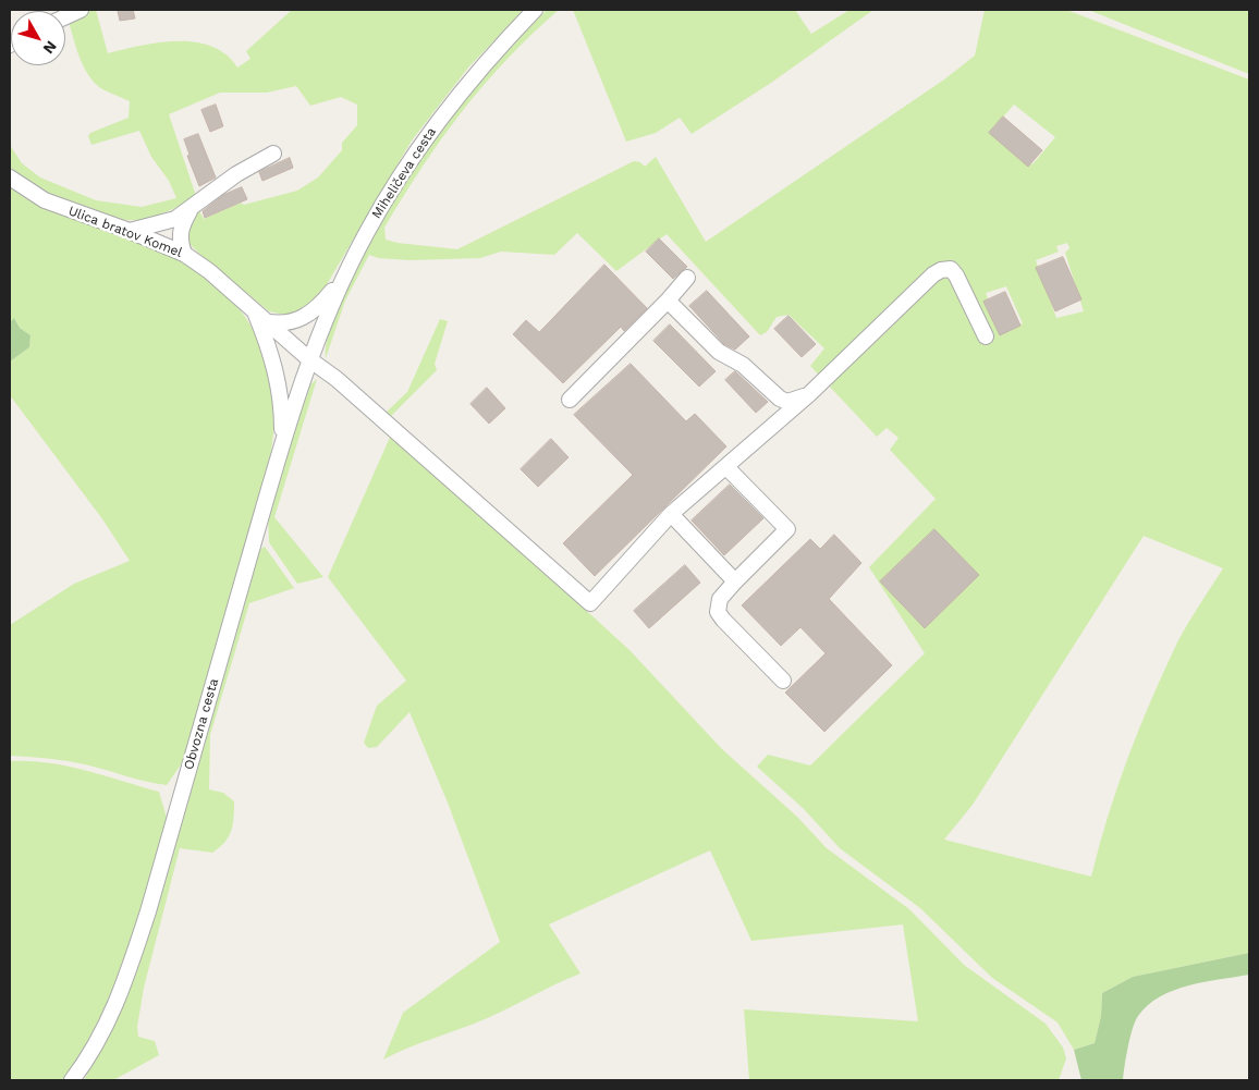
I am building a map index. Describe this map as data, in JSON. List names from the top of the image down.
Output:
{
  "streets": {
    "street": ["Miheličeva cesta", "Ulica bratov Komel", "Obvozna cesta"]
  },
  "crossings": [
    ["Miheličeva cesta", "Ulica bratov Komel"],
    ["Miheličeva cesta", "Obvozna cesta"],
    ["Ulica bratov Komel", "Obvozna cesta"]
  ],
  "north": "bottom right"
}
